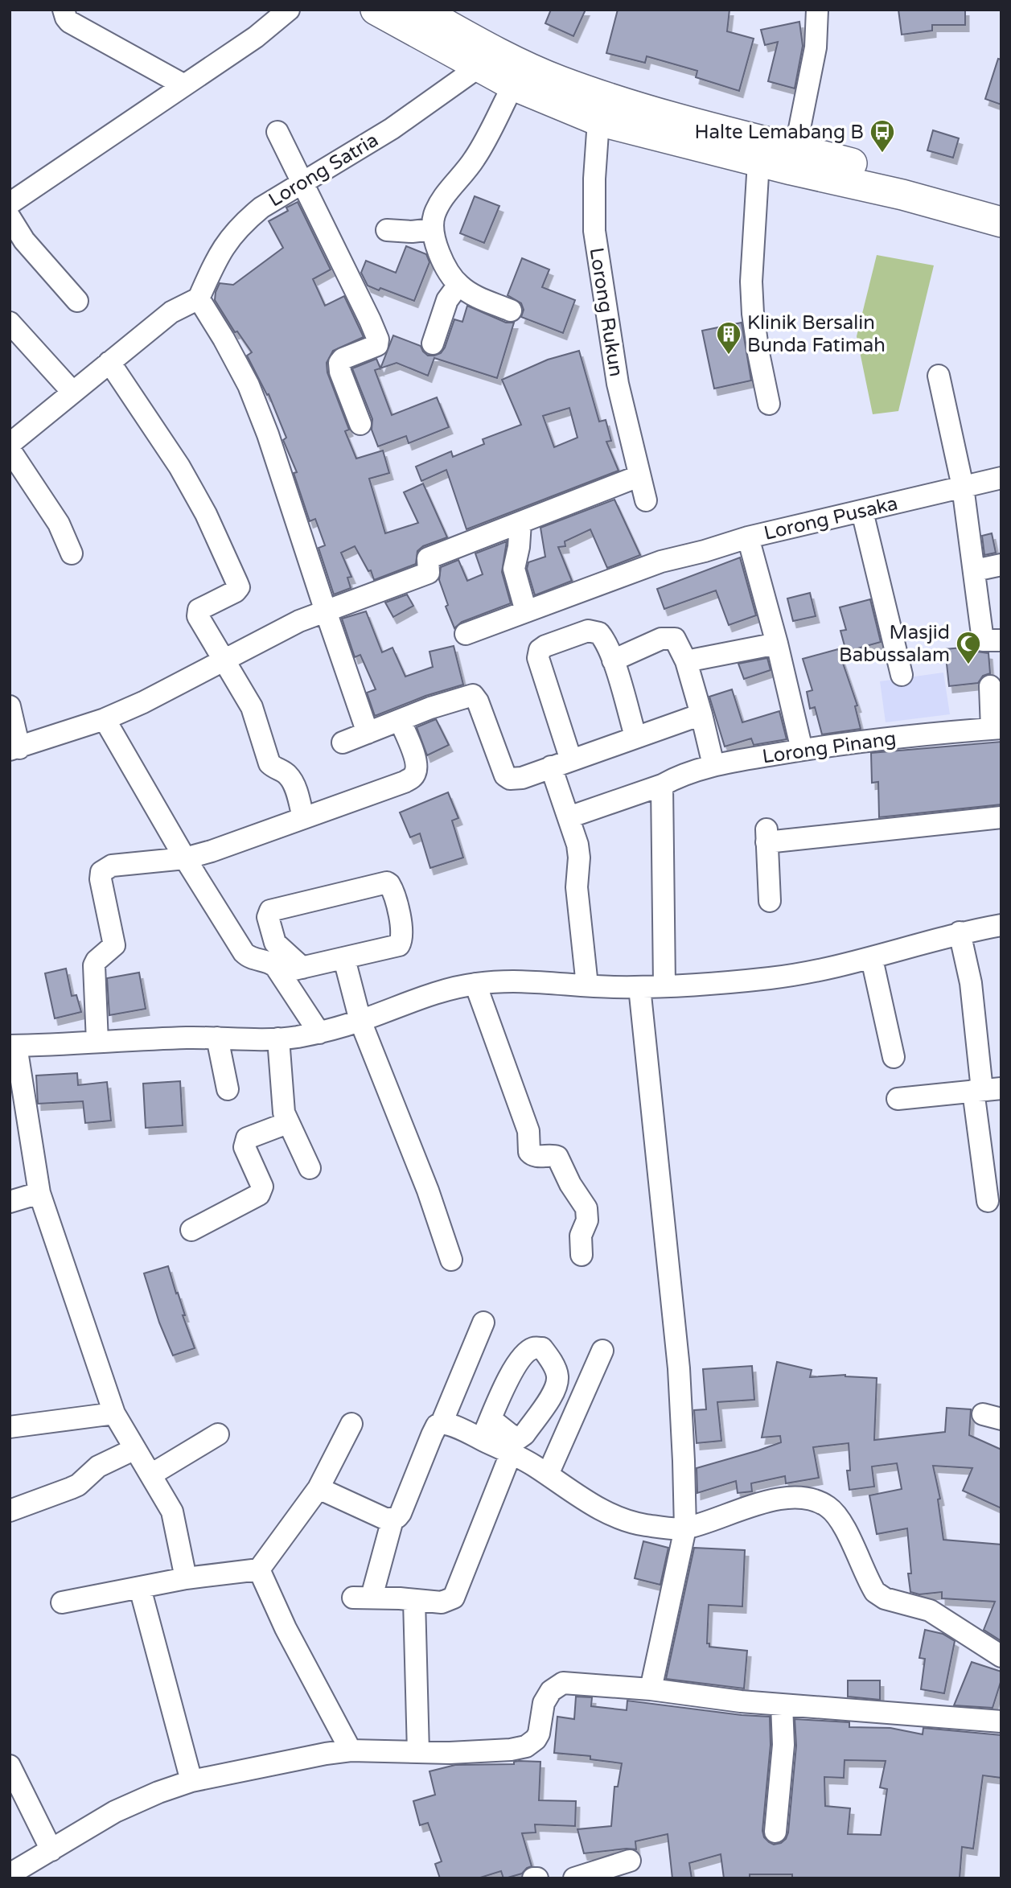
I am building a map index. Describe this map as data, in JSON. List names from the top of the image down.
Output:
{
  "streets": {
    "street": [
      "Lorong Satria",
      "Lorong Rukun",
      "Lorong Pusaka",
      "Lorong Pinang"
    ]
  },
  "places": {
    "bus stop": ["Halte Lemabang B"],
    "building": ["Klinik Bersalin Bunda Fatimah"],
    "mosque": ["Masjid Babussalam"]
  }
}
